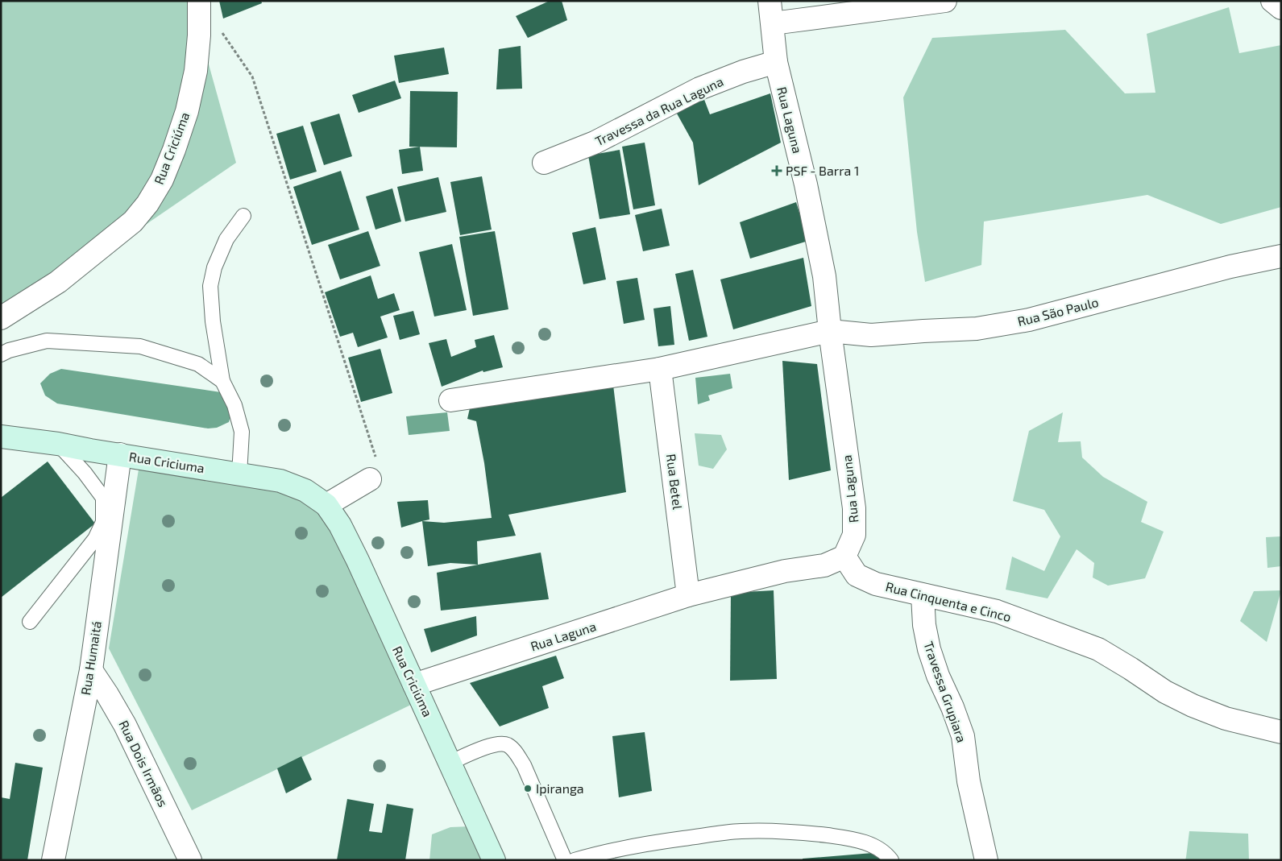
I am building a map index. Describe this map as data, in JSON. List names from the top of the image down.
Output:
{
  "streets": {
    "main road": ["Rua Criciúma", "Rua Criciuma"],
    "street": [
      "Travessa da Rua Laguna",
      "Rua Laguna",
      "Rua São Paulo",
      "Rua Betel",
      "Rua Cinquenta e Cinco",
      "Rua Humaitá",
      "Travessa Grupiara",
      "Rua Dois Irmãos"
    ]
  },
  "crossings": [
    ["Travessa da Rua Laguna", "Rua Laguna"],
    ["Rua Laguna", "Rua Criciúma"],
    ["Rua Laguna", "Rua São Paulo"],
    ["Rua Laguna", "Rua Betel"],
    ["Rua Laguna", "Rua Cinquenta e Cinco"],
    ["Rua Criciúma", "Rua Criciuma"],
    ["Rua Criciuma", "Rua Humaitá"],
    ["Rua Cinquenta e Cinco", "Travessa Grupiara"],
    ["Rua Humaitá", "Rua Dois Irmãos"]
  ],
  "places": {
    "health": ["PSF - Barra 1"],
    "other": ["Ipiranga"]
  }
}
